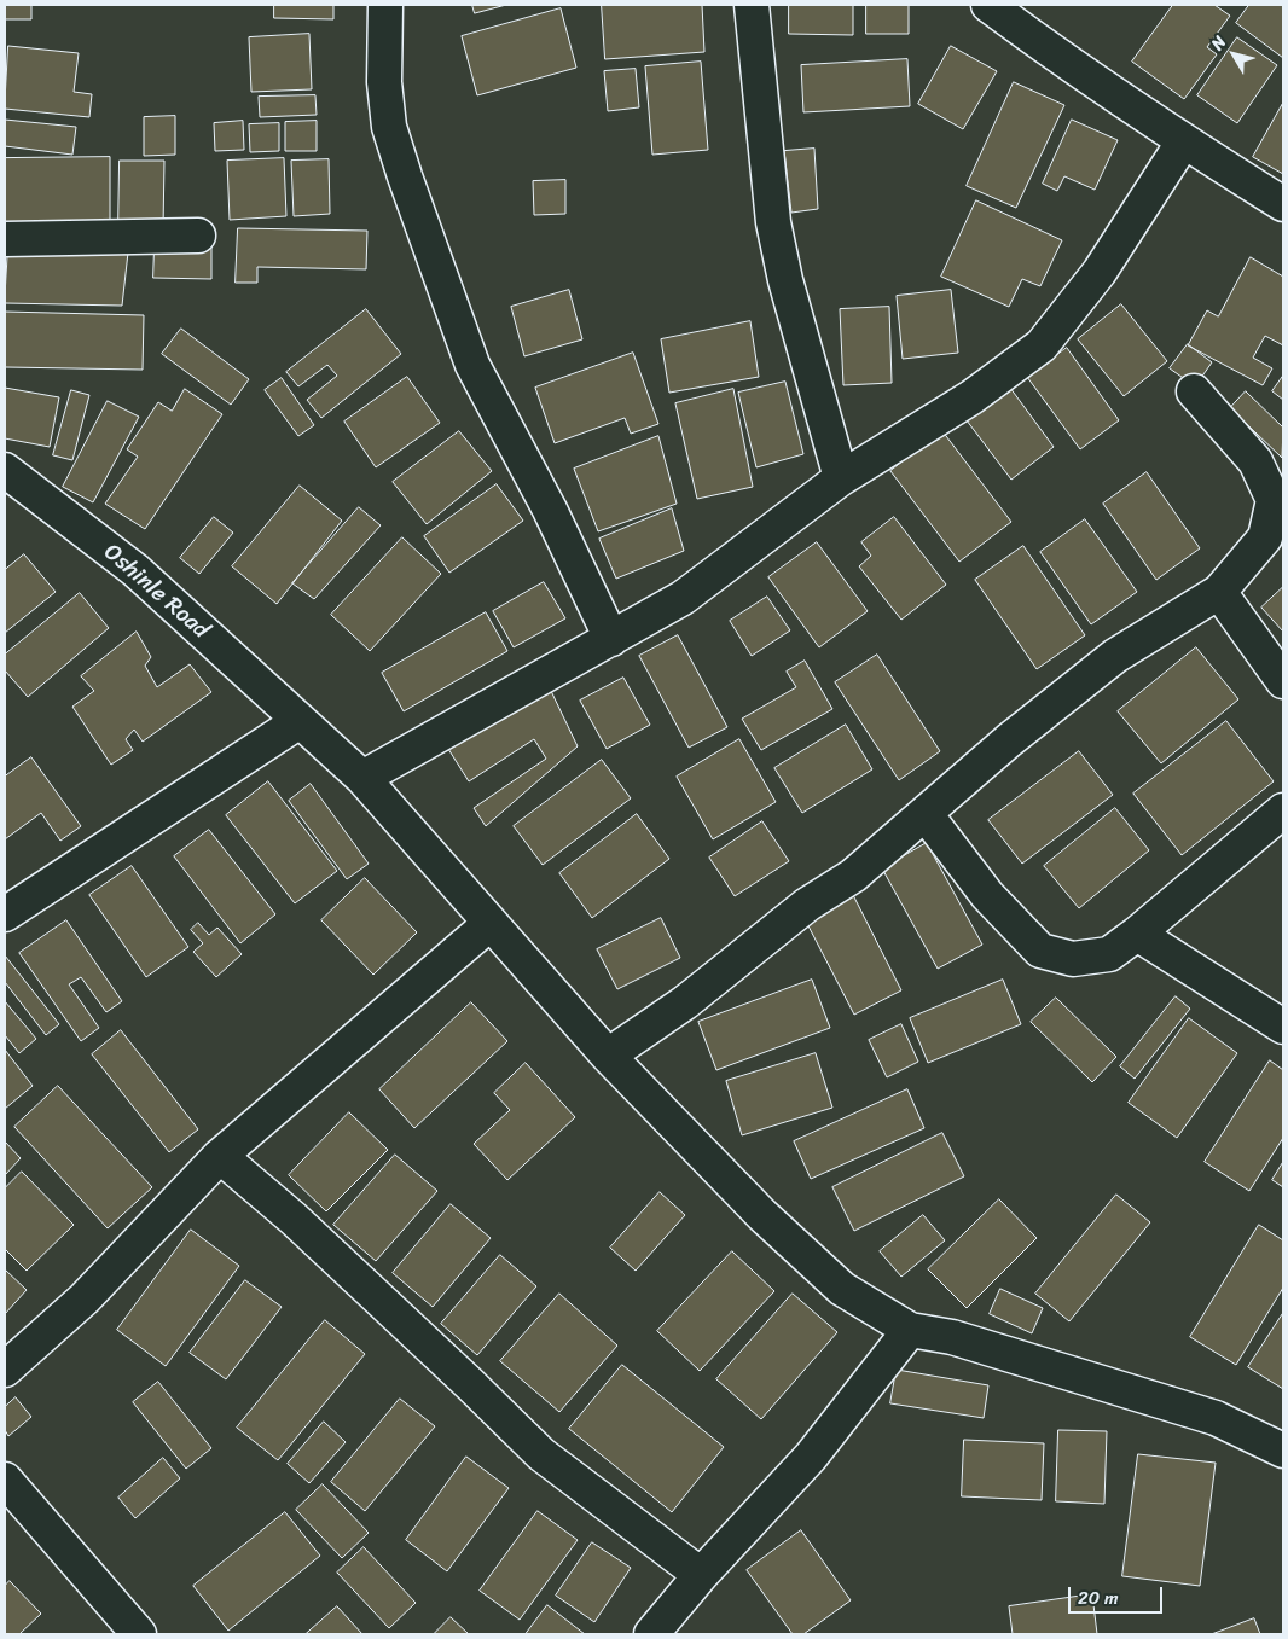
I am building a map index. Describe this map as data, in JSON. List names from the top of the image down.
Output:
{
  "streets": {
    "street": ["Oshinle Road"]
  },
  "scale_bar": "20 m",
  "north": "top left"
}
